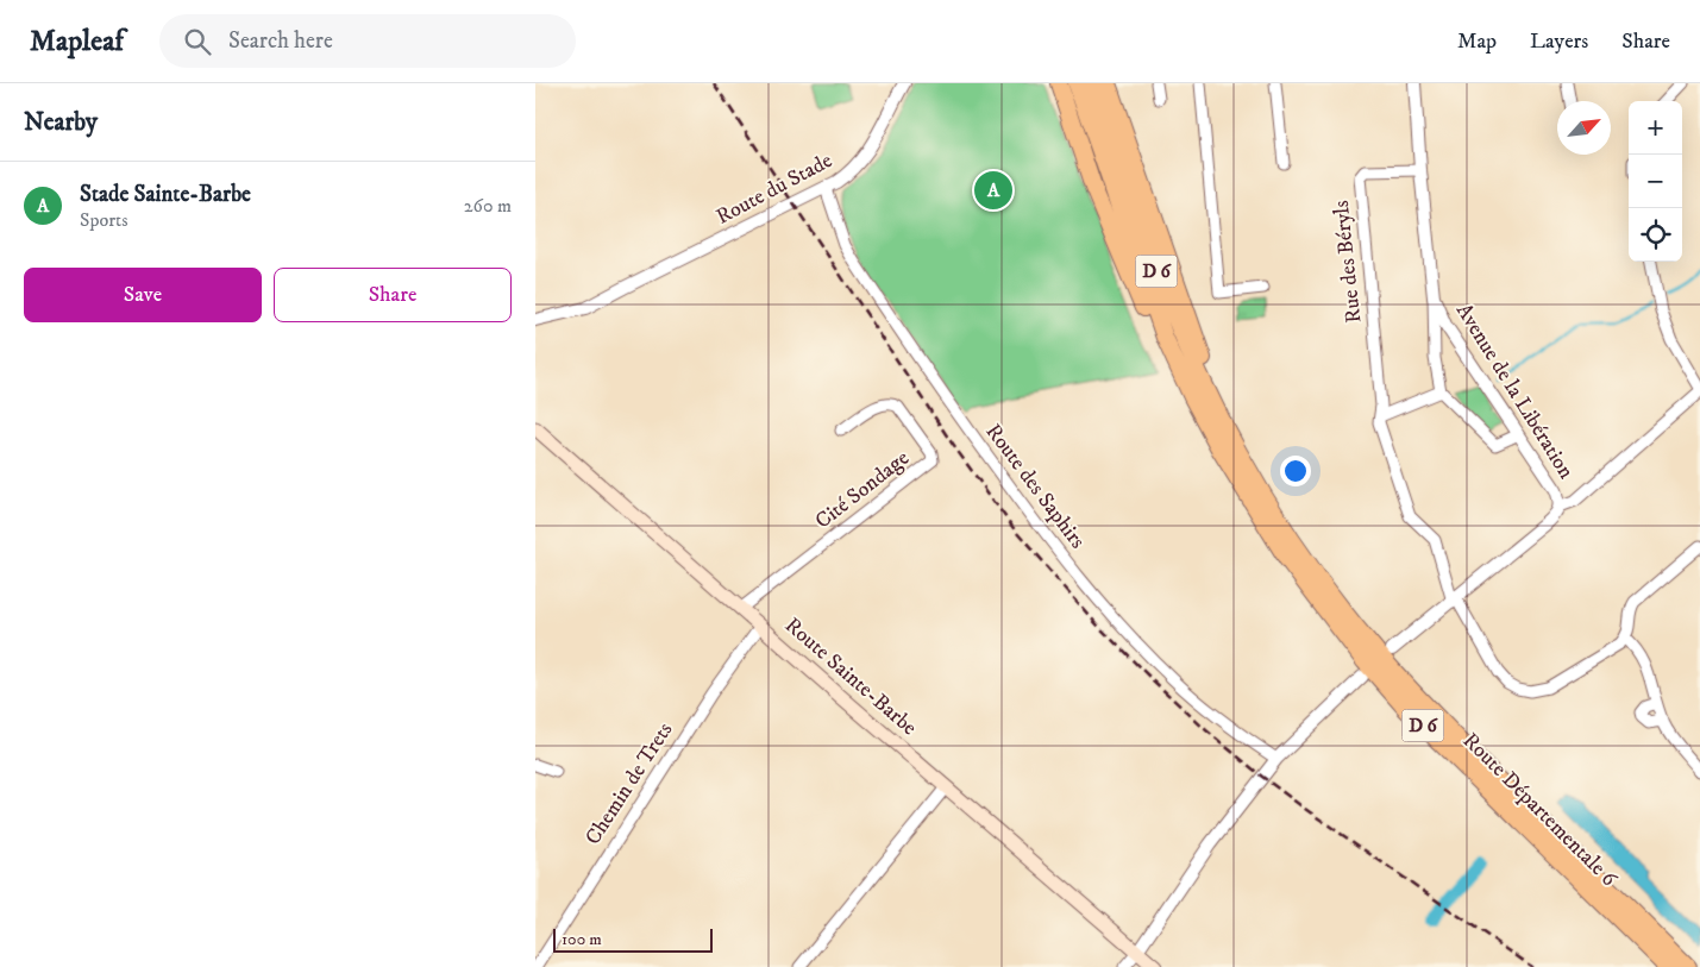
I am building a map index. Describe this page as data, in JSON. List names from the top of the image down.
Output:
{
  "streets": {
    "highway": ["D 6", "Route Départementale 6"],
    "main road": ["Route Sainte-Barbe"],
    "street": [
      "Route du Stade",
      "Rue des Béryls",
      "Avenue de la Libération",
      "Route des Saphirs",
      "Cité Sondage",
      "Chemin de Trets"
    ]
  },
  "crossings": [
    ["Route du Stade", "Route des Saphirs"],
    ["Rue des Béryls", "Avenue de la Libération"],
    ["D 6", "Route Départementale 6"],
    ["Cité Sondage", "Route Sainte-Barbe"],
    ["Route Sainte-Barbe", "Chemin de Trets"]
  ],
  "scale_bar": "100 m",
  "north": "top right",
  "page": {
    "header": "Mapleaf",
    "search": "Search here",
    "nav": ["Map", "Layers", "Share"],
    "heading": "Nearby",
    "map_buttons": ["+", "−"],
    "list": [
      {
        "mark": "A",
        "name": "Stade Sainte-Barbe",
        "note": "Sports",
        "value": "260 m"
      }
    ],
    "pins": "A",
    "buttons": ["Save", "Share"],
    "scale": "100 m"
  }
}
